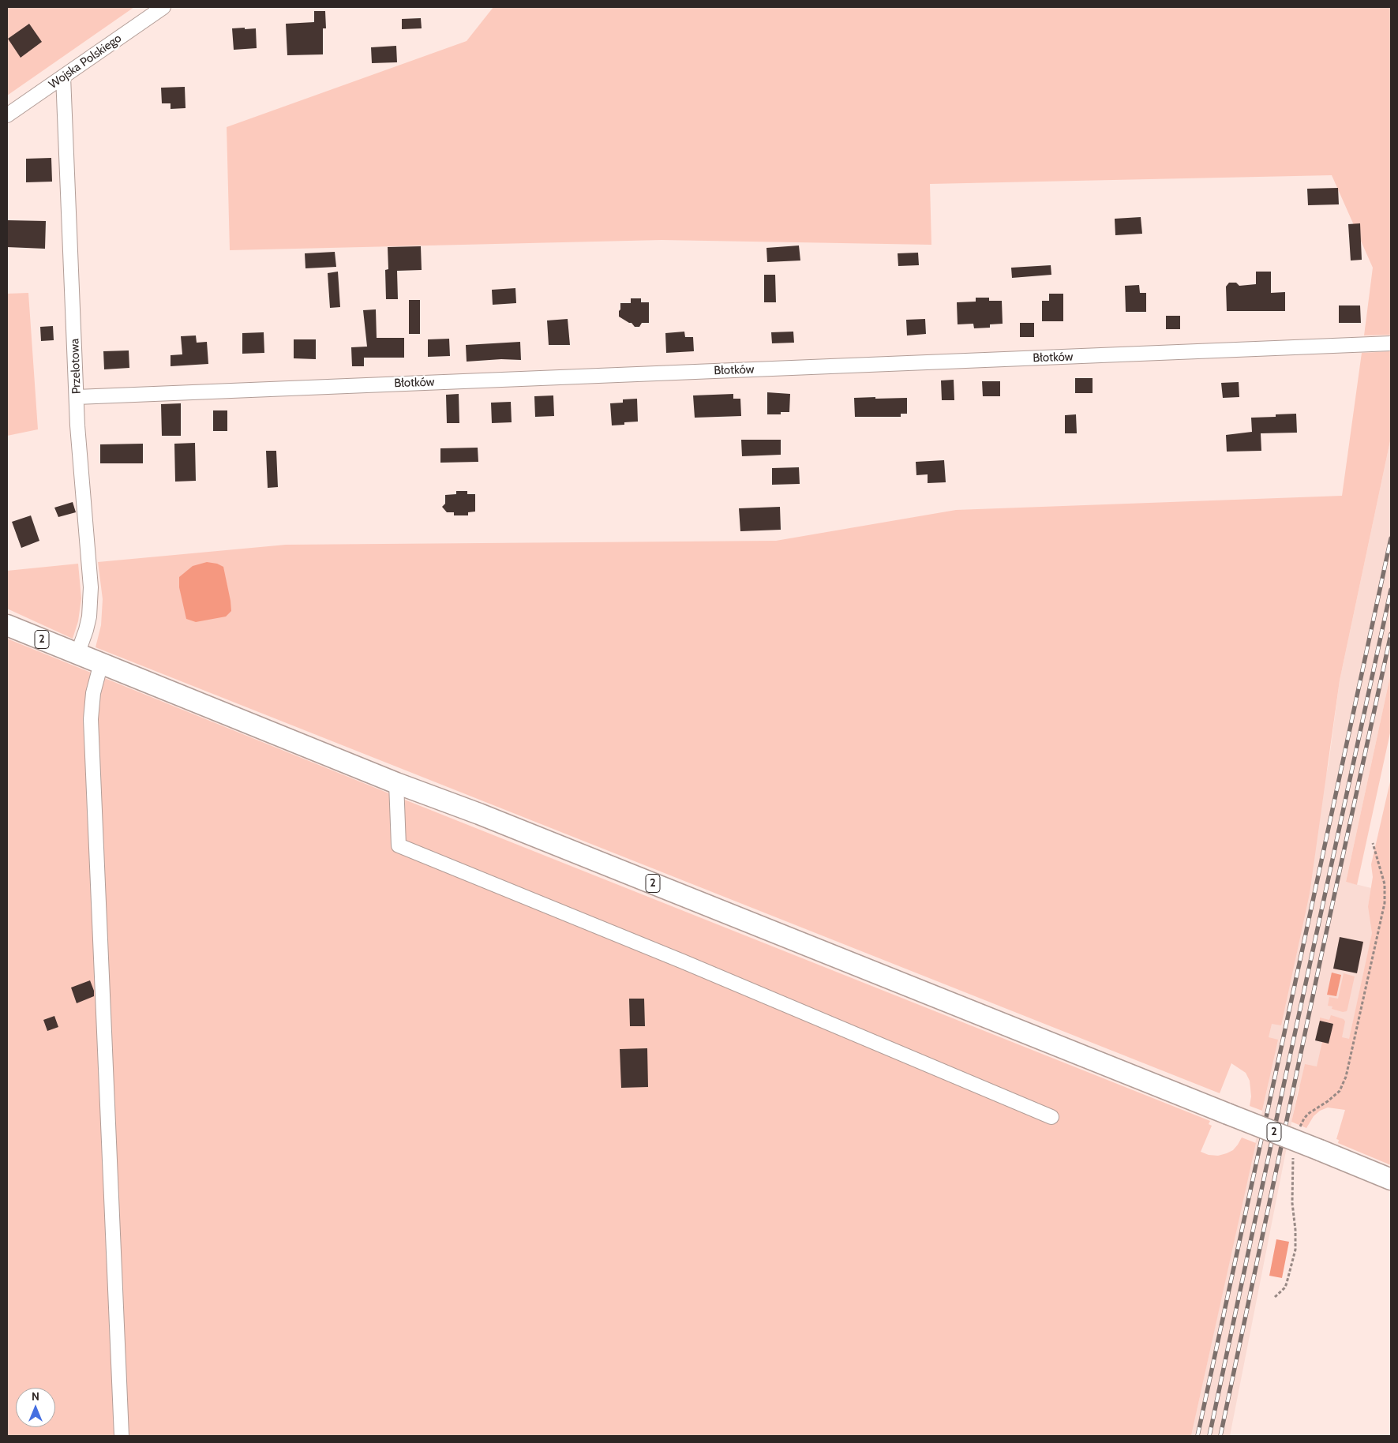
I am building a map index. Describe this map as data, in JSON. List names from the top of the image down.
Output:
{
  "streets": {
    "highway": ["2"],
    "street": ["Wojska Polskiego", "Błotków", "Przelotowa"]
  },
  "crossings": [
    ["Wojska Polskiego", "Przelotowa"],
    ["Błotków", "Przelotowa"],
    ["Przelotowa", "2"]
  ],
  "north": "top"
}
